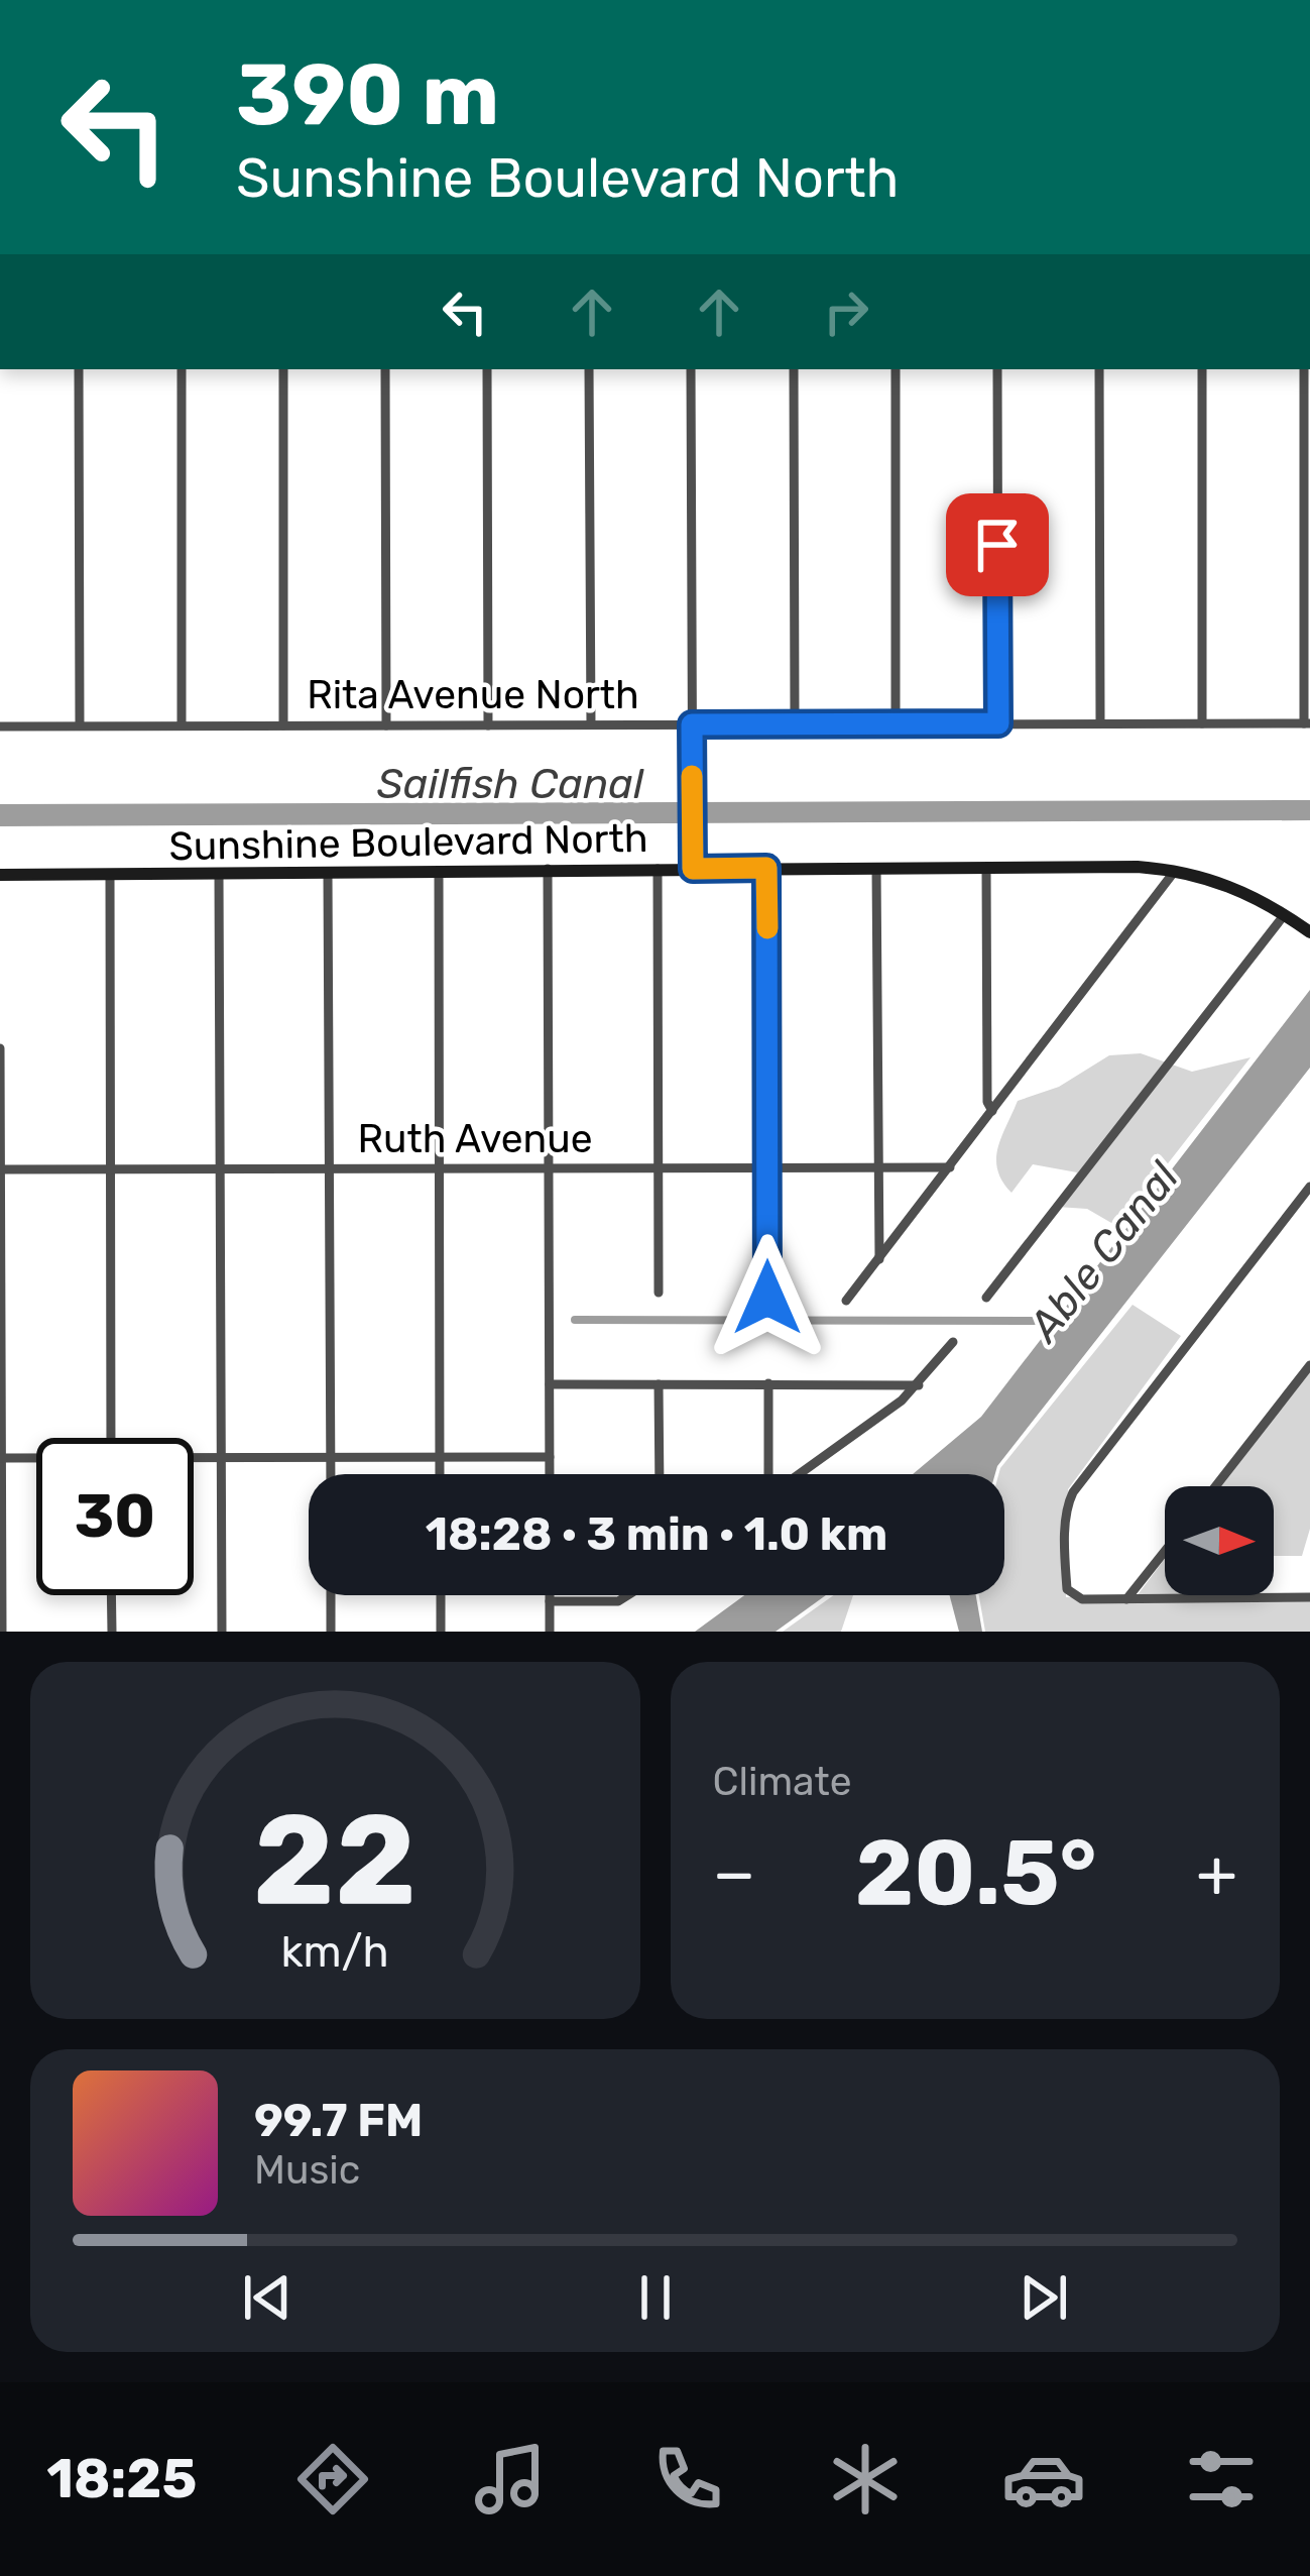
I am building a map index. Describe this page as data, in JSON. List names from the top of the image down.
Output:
{
  "streets": {
    "street": ["Rita Avenue North", "Sunshine Boulevard North", "Ruth Avenue"]
  },
  "water": ["Sailfish Canal", "Able Canal"],
  "north": "right",
  "page": {
    "turn": ["390 m", "Sunshine Boulevard North"],
    "limit": "30",
    "trip": "18:28 · 3 min · 1.0 km",
    "tile": "Climate",
    "heat": ["−", "20.5°", "+"],
    "song": ["99.7 FM", "Music"],
    "tabs": "18:25",
    "gauge": ["22", "km/h"]
  }
}
